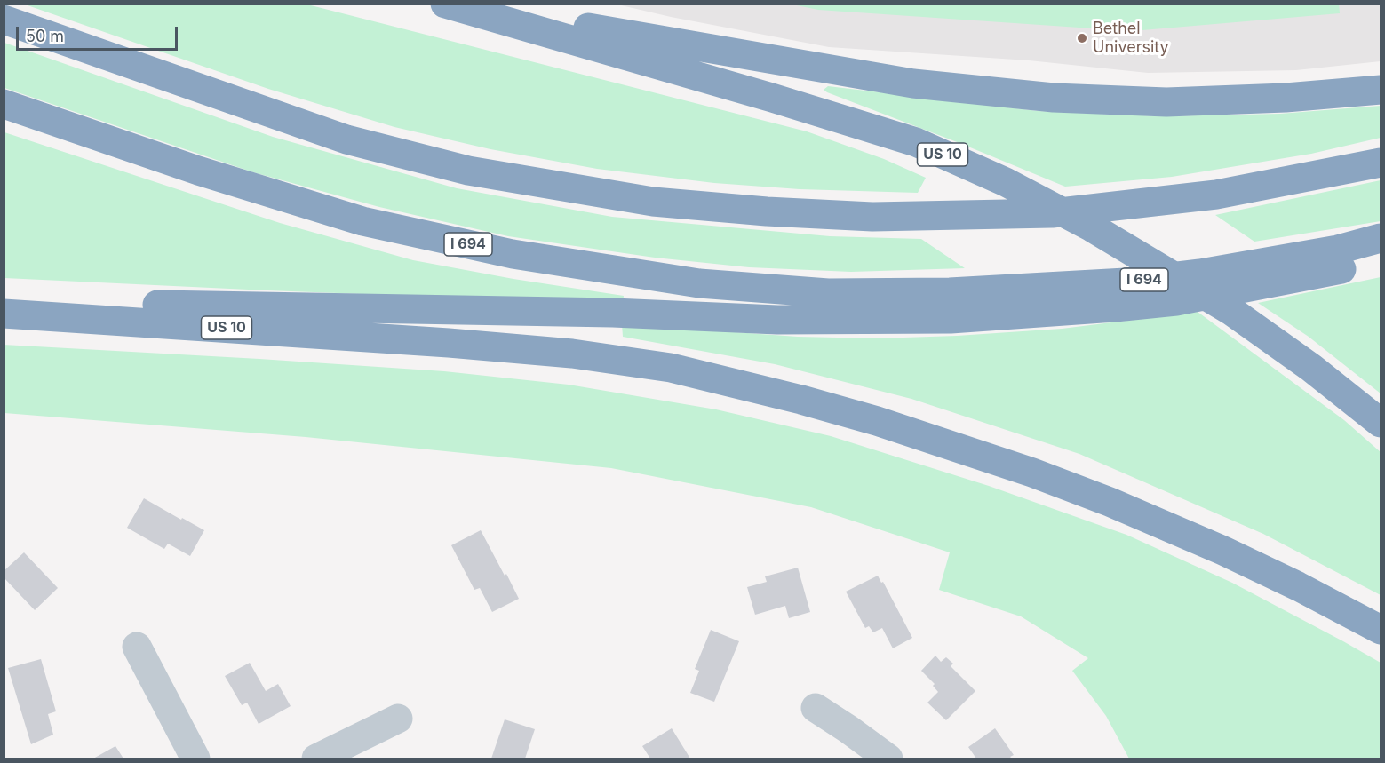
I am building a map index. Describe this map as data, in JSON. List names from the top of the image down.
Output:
{
  "streets": {
    "highway": ["US 10", "I 694"]
  },
  "places": ["Bethel University"],
  "scale_bar": "50 m"
}
